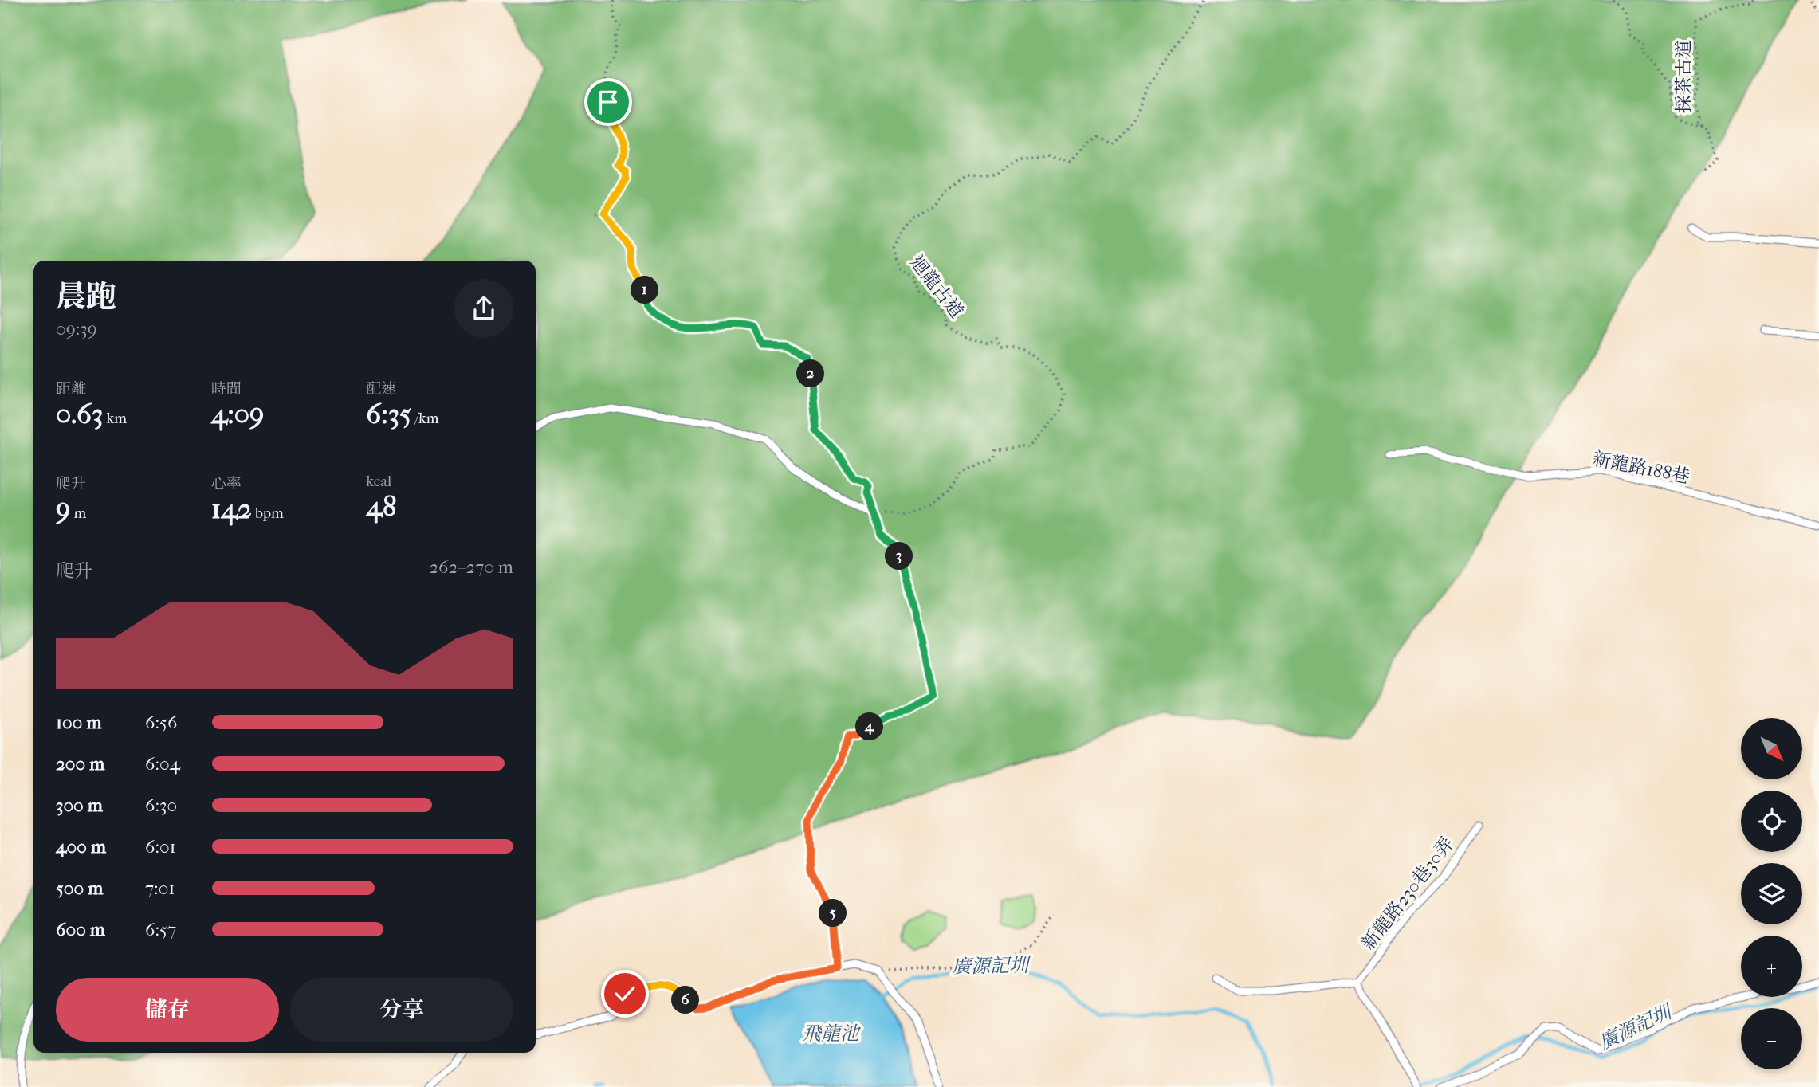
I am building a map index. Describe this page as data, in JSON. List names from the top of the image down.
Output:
{
  "streets": {
    "lane": ["新龍路188巷", "新龍路230巷30弄"],
    "path": ["採茶古道", "迴龍古道"]
  },
  "water": ["廣源記圳", "飛龍池"],
  "north": "bottom right",
  "page": {
    "heading": ["晨跑", "09:39"],
    "pins": [
      "1",
      "2",
      "3",
      "4",
      "5",
      "6"
    ],
    "stats": [
      ["距離", "0.63 km"],
      ["時間", "4:09"],
      ["配速", "6:35 /km"],
      ["爬升", "9 m"],
      ["心率", "142 bpm"],
      ["kcal", "48"]
    ],
    "chart": ["爬升", "262–270 m"],
    "list": [
      {
        "name": "100 m",
        "note": "6:56"
      },
      {
        "name": "200 m",
        "note": "6:04"
      },
      {
        "name": "300 m",
        "note": "6:30"
      },
      {
        "name": "400 m",
        "note": "6:01"
      },
      {
        "name": "500 m",
        "note": "7:01"
      },
      {
        "name": "600 m",
        "note": "6:57"
      }
    ],
    "map_buttons": ["+", "−"],
    "buttons": ["儲存", "分享"]
  }
}
